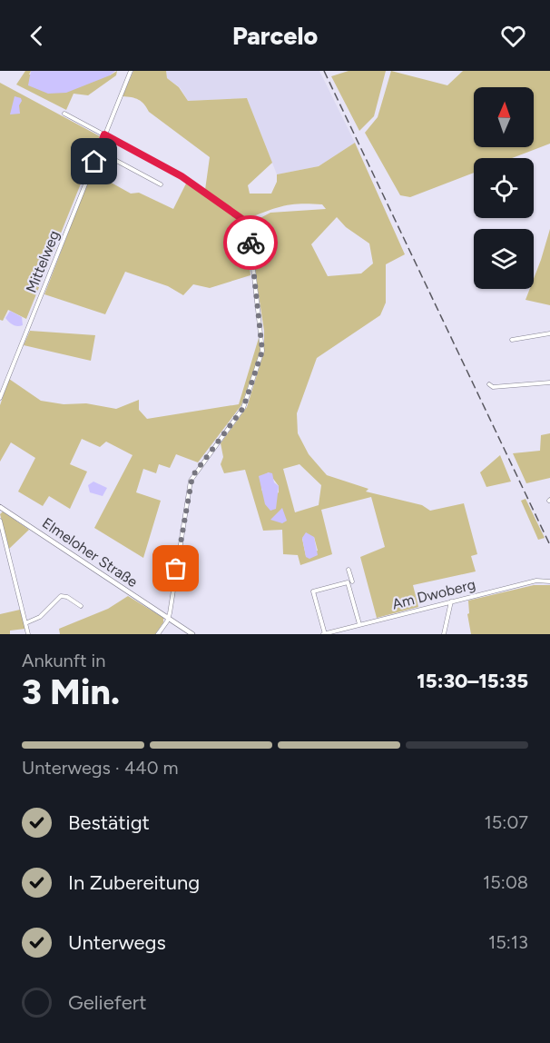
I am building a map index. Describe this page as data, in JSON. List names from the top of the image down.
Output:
{
  "streets": {
    "street": ["Mittelweg", "Elmeloher Straße", "Am Dwoberg"]
  },
  "north": "top",
  "page": {
    "header": "Parcelo",
    "heading": ["3 Min.", "Ankunft in", "15:30–15:35"],
    "bar": "Unterwegs · 440 m",
    "list": [
      ["Bestätigt", "15:07"],
      ["In Zubereitung", "15:08"],
      ["Unterwegs", "15:13"],
      "Geliefert"
    ]
  }
}
